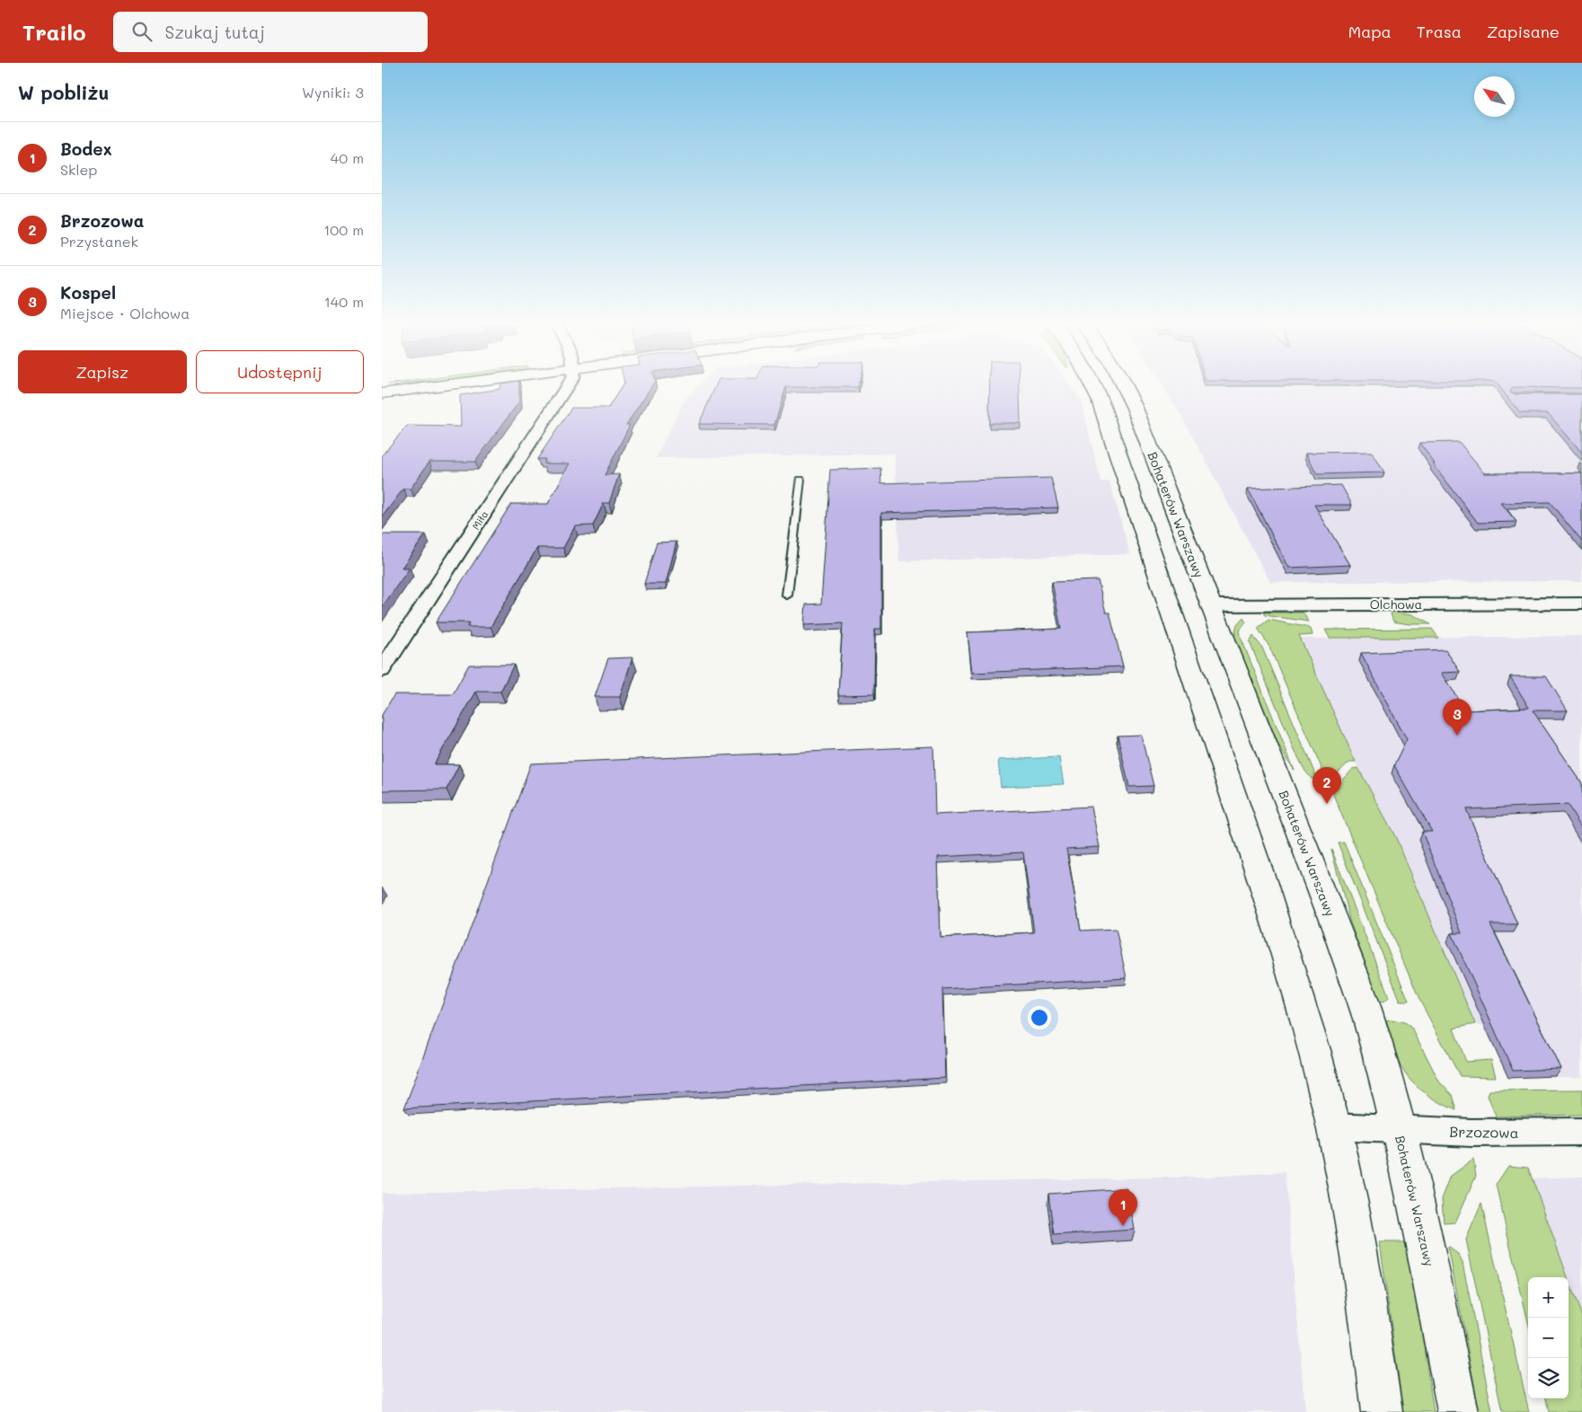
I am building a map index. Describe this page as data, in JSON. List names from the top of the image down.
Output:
{
  "streets": {
    "street": [
      "Bohaterów Warszawy",
      "Miła",
      "Olchowa",
      "Brzozowa"
    ]
  },
  "crossings": [
    ["Bohaterów Warszawy", "Olchowa"],
    ["Bohaterów Warszawy", "Brzozowa"]
  ],
  "north": "top left",
  "page": {
    "header": "Trailo",
    "search": "Szukaj tutaj",
    "nav": ["Mapa", "Trasa", "Zapisane"],
    "heading": ["W pobliżu", "Wyniki: 3"],
    "list": [
      {
        "mark": "1",
        "name": "Bodex",
        "note": "Sklep",
        "value": "40 m"
      },
      {
        "mark": "2",
        "name": "Brzozowa",
        "note": "Przystanek",
        "value": "100 m"
      },
      {
        "mark": "3",
        "name": "Kospel",
        "note": "Miejsce · Olchowa",
        "value": "140 m"
      }
    ],
    "buttons": ["Zapisz", "Udostępnij"],
    "pins": ["3", "2", "1"],
    "map_buttons": ["+", "−"]
  }
}
